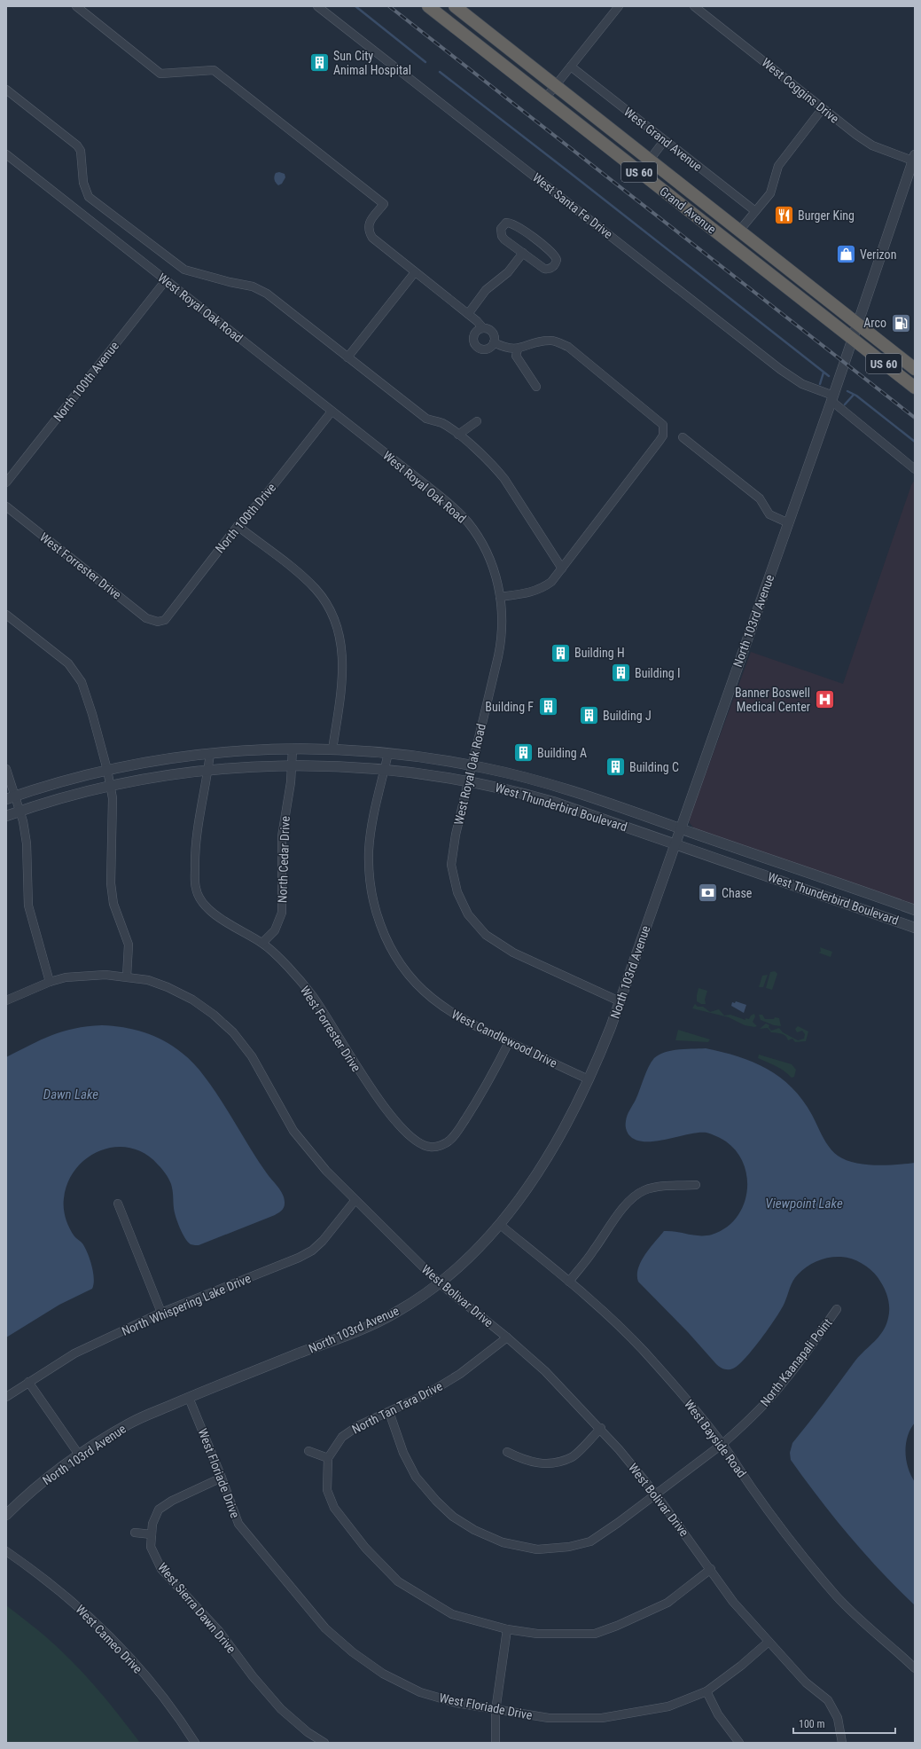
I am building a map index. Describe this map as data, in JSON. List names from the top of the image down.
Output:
{
  "streets": {
    "highway": ["US 60", "Grand Avenue"],
    "street": [
      "West Coggins Drive",
      "West Grand Avenue",
      "West Santa Fe Drive",
      "West Royal Oak Road",
      "North 100th Avenue",
      "North 100th Drive",
      "West Forrester Drive",
      "North 103rd Avenue",
      "West Thunderbird Boulevard",
      "North Cedar Drive",
      "West Candlewood Drive",
      "West Bolivar Drive",
      "North Whispering Lake Drive",
      "North Kaanapali Point",
      "North Tan Tara Drive",
      "West Bayside Road",
      "West Floriade Drive",
      "West Sierra Dawn Drive",
      "West Cameo Drive"
    ]
  },
  "crossings": [
    ["West Coggins Drive", "North 103rd Avenue"],
    ["West Santa Fe Drive", "North 103rd Avenue"],
    ["Grand Avenue", "North 103rd Avenue"],
    ["West Royal Oak Road", "North 100th Avenue"],
    ["West Royal Oak Road", "North 100th Drive"],
    ["West Royal Oak Road", "North 103rd Avenue"],
    ["West Royal Oak Road", "West Thunderbird Boulevard"],
    ["North 100th Drive", "West Forrester Drive"],
    ["West Forrester Drive", "West Thunderbird Boulevard"],
    ["West Forrester Drive", "North Cedar Drive"],
    ["West Forrester Drive", "West Candlewood Drive"],
    ["North 103rd Avenue", "West Thunderbird Boulevard"],
    ["North 103rd Avenue", "West Candlewood Drive"],
    ["North 103rd Avenue", "West Bolivar Drive"],
    ["North 103rd Avenue", "West Bayside Road"],
    ["North 103rd Avenue", "West Floriade Drive"],
    ["West Thunderbird Boulevard", "North Cedar Drive"],
    ["West Thunderbird Boulevard", "West Candlewood Drive"],
    ["West Bolivar Drive", "North Whispering Lake Drive"],
    ["West Bolivar Drive", "North Kaanapali Point"],
    ["West Bolivar Drive", "North Tan Tara Drive"],
    ["West Bolivar Drive", "West Floriade Drive"],
    ["North Kaanapali Point", "North Tan Tara Drive"],
    ["North Kaanapali Point", "West Bayside Road"],
    ["West Floriade Drive", "West Sierra Dawn Drive"]
  ],
  "water": ["Dawn Lake", "Viewpoint Lake"],
  "places": {
    "building": [
      "Sun City Animal Hospital",
      "Building H",
      "Building I",
      "Building F",
      "Building J",
      "Building A",
      "Building C"
    ],
    "restaurant": ["Burger King"],
    "shop": ["Verizon"],
    "fuel station": ["Arco"],
    "hospital": ["Banner Boswell Medical Center"],
    "bank": ["Chase"]
  },
  "scale_bar": "100 m"
}
